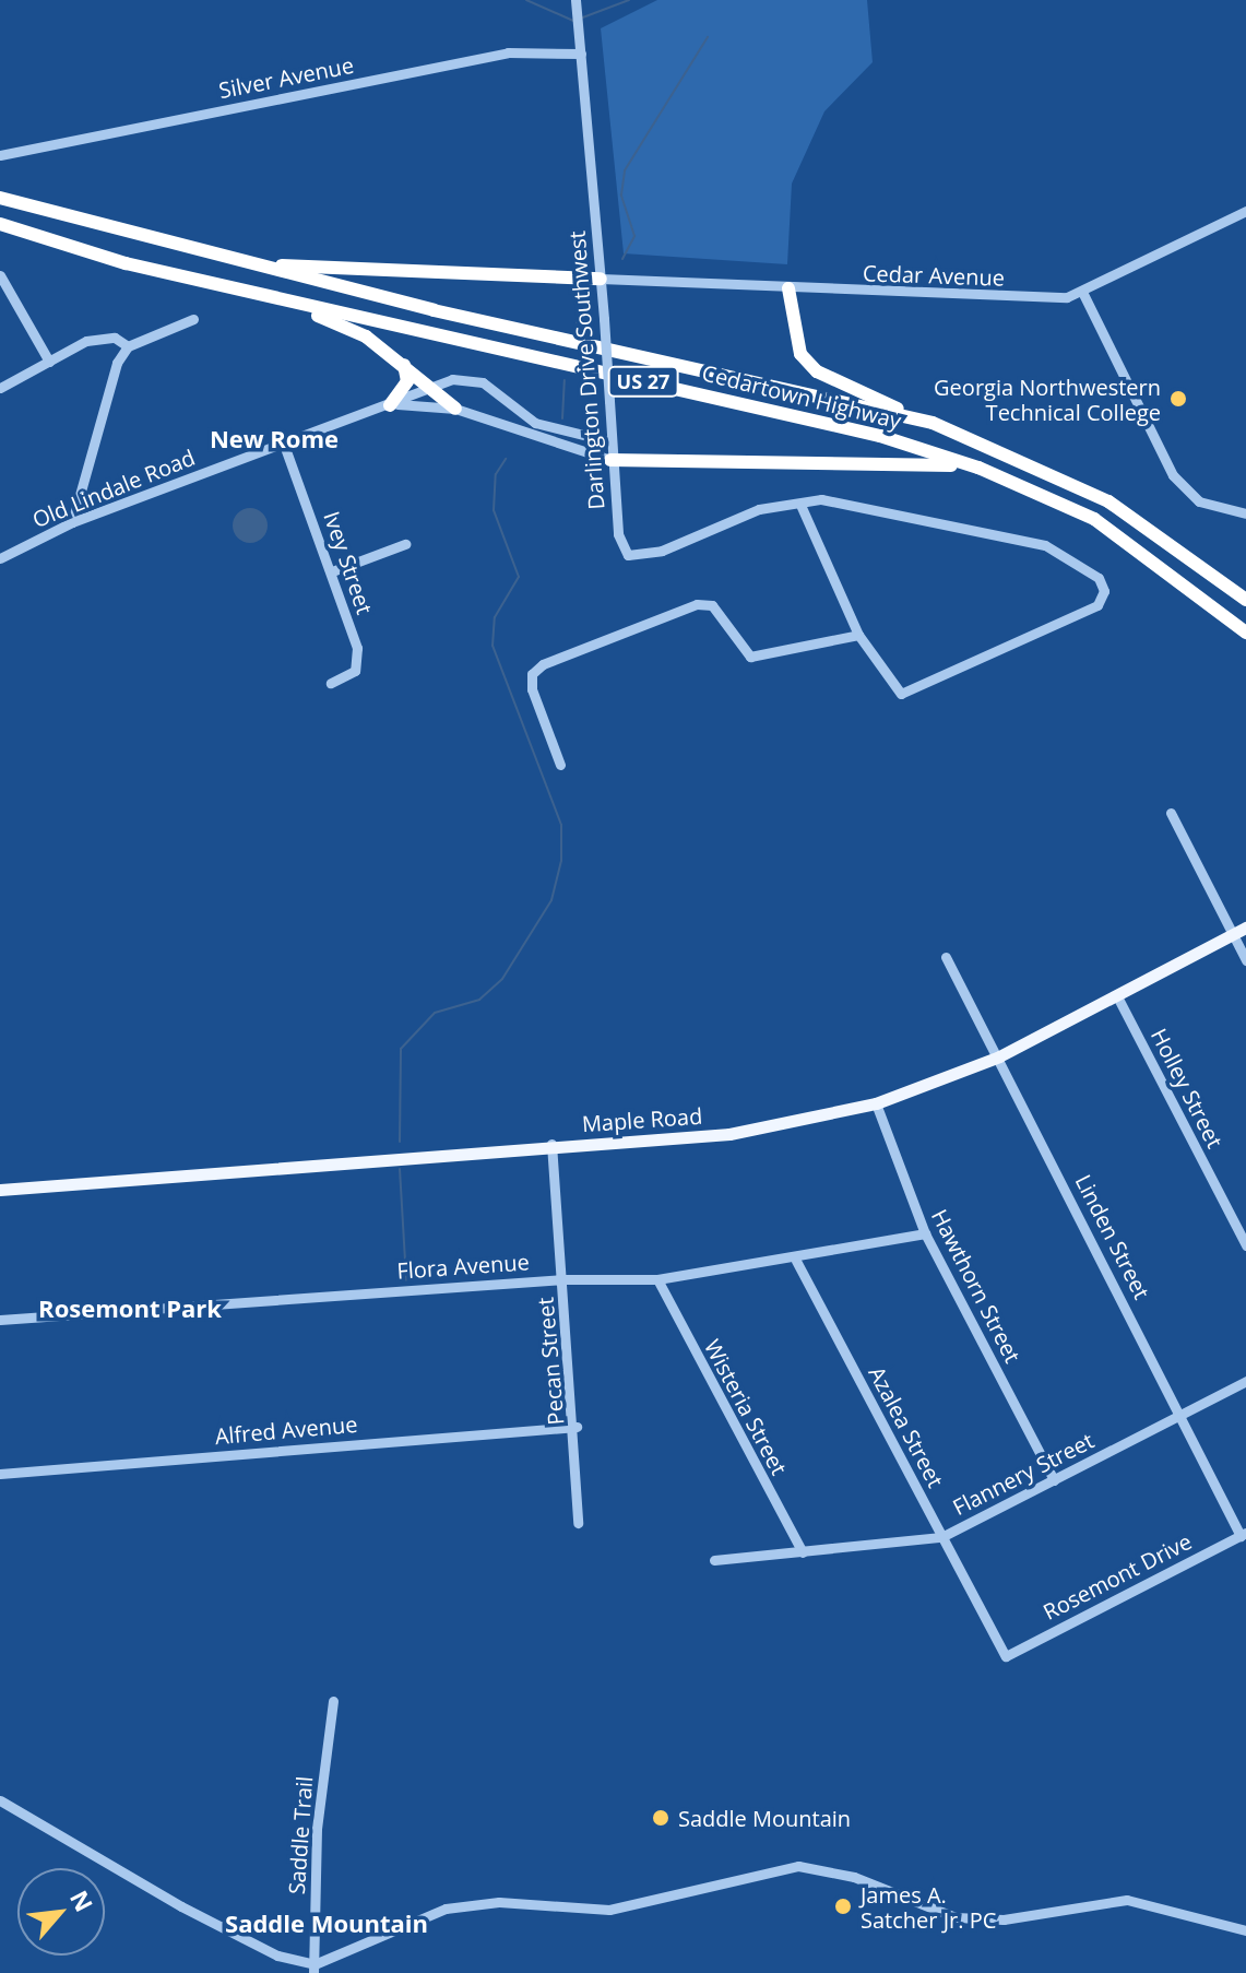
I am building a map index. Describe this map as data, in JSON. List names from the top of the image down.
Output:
{
  "streets": {
    "highway": ["US 27", "Cedartown Highway"],
    "main road": ["Maple Road"],
    "street": [
      "Silver Avenue",
      "Cedar Avenue",
      "Darlington Drive Southwest",
      "Old Lindale Road",
      "Ivey Street",
      "Holley Street",
      "Linden Street",
      "Flora Avenue",
      "Hawthorn Street",
      "Pecan Street",
      "Wisteria Street",
      "Azalea Street",
      "Alfred Avenue",
      "Flannery Street",
      "Rosemont Drive",
      "Saddle Trail"
    ]
  },
  "crossings": [
    ["Silver Avenue", "Darlington Drive Southwest"],
    ["Cedar Avenue", "Darlington Drive Southwest"],
    ["Darlington Drive Southwest", "Old Lindale Road"],
    ["Old Lindale Road", "Ivey Street"],
    ["Holley Street", "Maple Road"],
    ["Maple Road", "Linden Street"],
    ["Maple Road", "Hawthorn Street"],
    ["Maple Road", "Pecan Street"],
    ["Linden Street", "Flannery Street"],
    ["Linden Street", "Rosemont Drive"],
    ["Flora Avenue", "Hawthorn Street"],
    ["Flora Avenue", "Pecan Street"],
    ["Flora Avenue", "Wisteria Street"],
    ["Flora Avenue", "Azalea Street"],
    ["Hawthorn Street", "Flannery Street"],
    ["Pecan Street", "Alfred Avenue"],
    ["Wisteria Street", "Flannery Street"],
    ["Azalea Street", "Flannery Street"],
    ["Azalea Street", "Rosemont Drive"]
  ],
  "districts": ["New Rome", "Rosemont Park", "Saddle Mountain"],
  "places": ["Georgia Northwestern Technical College", "Saddle Mountain", "James A. Satcher Jr. PC"],
  "north": "top right"
}
